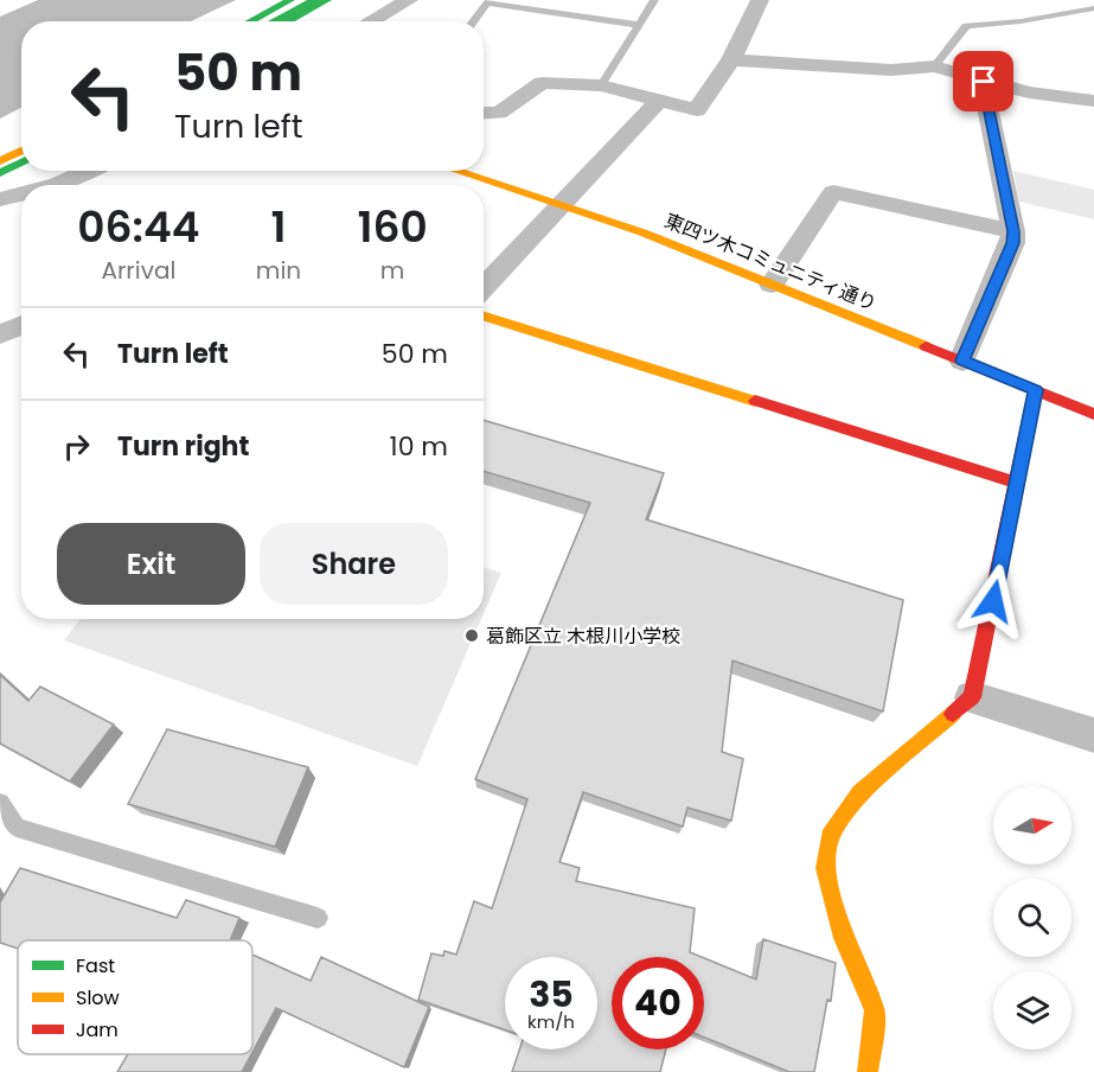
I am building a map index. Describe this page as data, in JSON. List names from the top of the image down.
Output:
{
  "streets": {
    "main road": ["東四ツ木コミュニティ通り"]
  },
  "places": ["葛飾区立 木根川小学校"],
  "legend": ["Fast", "Slow", "Jam"],
  "north": "right",
  "page": {
    "turn": ["50 m", "Turn left"],
    "eta": [
      "06:44",
      "Arrival",
      "1",
      "min",
      "160",
      "m"
    ],
    "list": [
      {
        "name": "Turn left",
        "value": "50 m"
      },
      {
        "name": "Turn right",
        "value": "10 m"
      }
    ],
    "buttons": ["Exit", "Share"],
    "speed": "35 km/h",
    "limit": "40"
  }
}
